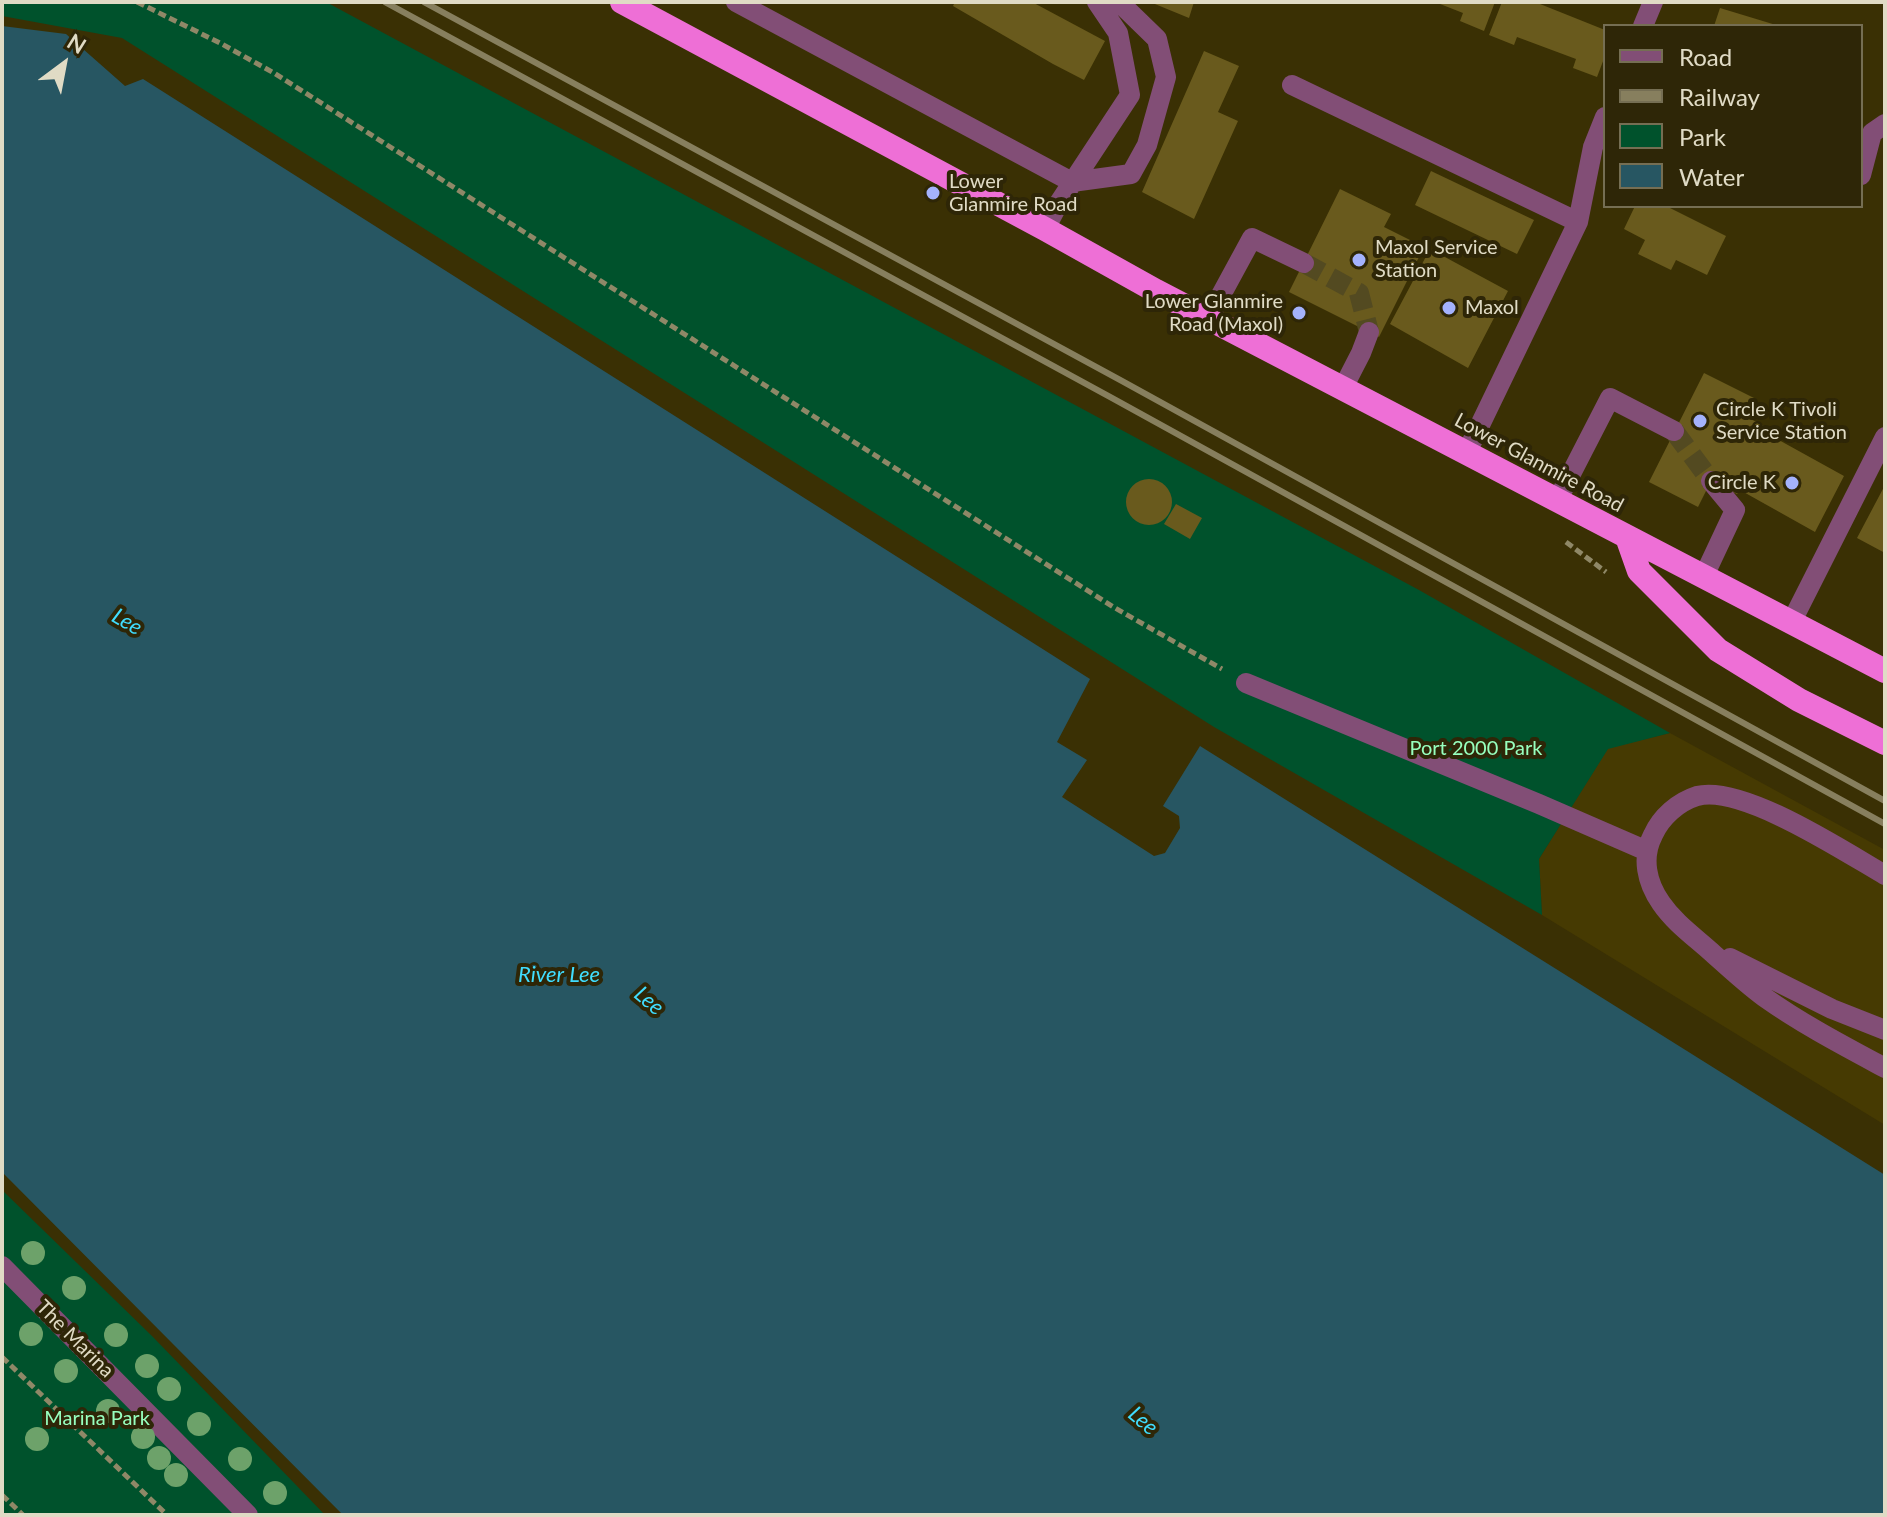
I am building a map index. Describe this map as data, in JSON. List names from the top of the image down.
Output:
{
  "streets": {
    "highway": ["Lower Glanmire Road"],
    "street": ["The Marina"]
  },
  "water": ["Lee", "River Lee"],
  "parks": ["Port 2000 Park", "Marina Park"],
  "places": [
    "Lower Glanmire Road",
    "Maxol Service Station",
    "Maxol",
    "Lower Glanmire Road (Maxol)",
    "Circle K Tivoli Service Station",
    "Circle K"
  ],
  "legend": [
    "Road",
    "Railway",
    "Park",
    "Water"
  ],
  "north": "top right"
}
